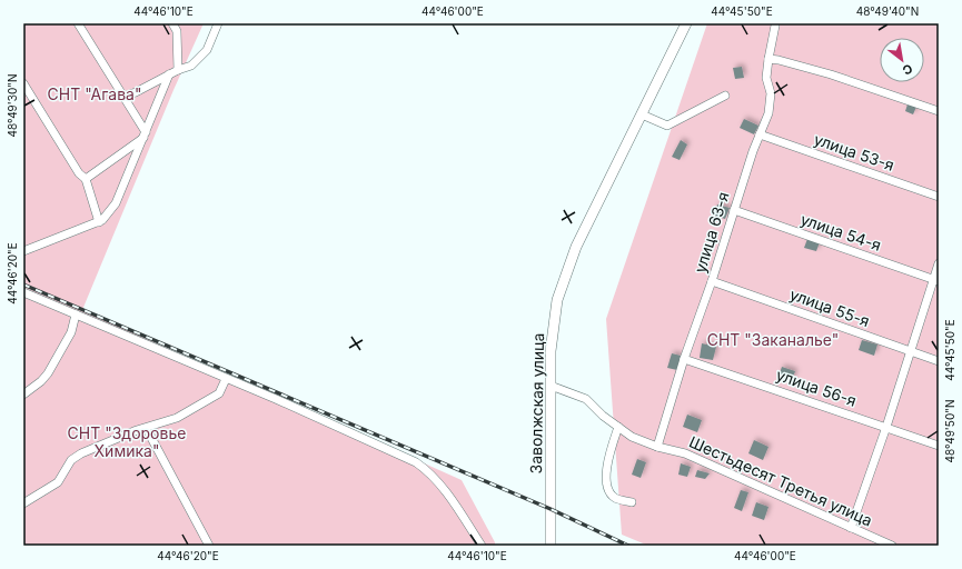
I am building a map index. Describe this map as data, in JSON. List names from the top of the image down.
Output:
{
  "streets": {
    "main road": ["Заволжская улица"],
    "street": [
      "улица 53-я",
      "улица 63-я",
      "улица 54-я",
      "улица 55-я",
      "улица 56-я",
      "Шестьдесят Третья улица"
    ]
  },
  "crossings": [
    ["улица 53-я", "улица 63-я"],
    ["улица 63-я", "улица 54-я"],
    ["улица 63-я", "улица 55-я"],
    ["улица 63-я", "улица 56-я"],
    ["улица 63-я", "Шестьдесят Третья улица"],
    ["Заволжская улица", "Шестьдесят Третья улица"]
  ],
  "parks": ["СНТ \"Агава\"", "СНТ \"Заканалье\"", "СНТ \"Здоровье Химика\""],
  "north": "bottom right",
  "coordinates": [
    "44°46'10\"E",
    "44°46'00\"E",
    "44°45'50\"E",
    "48°49'40\"N",
    "48°49'30\"N",
    "44°46'20\"E",
    "48°49'50\"N"
  ]
}
